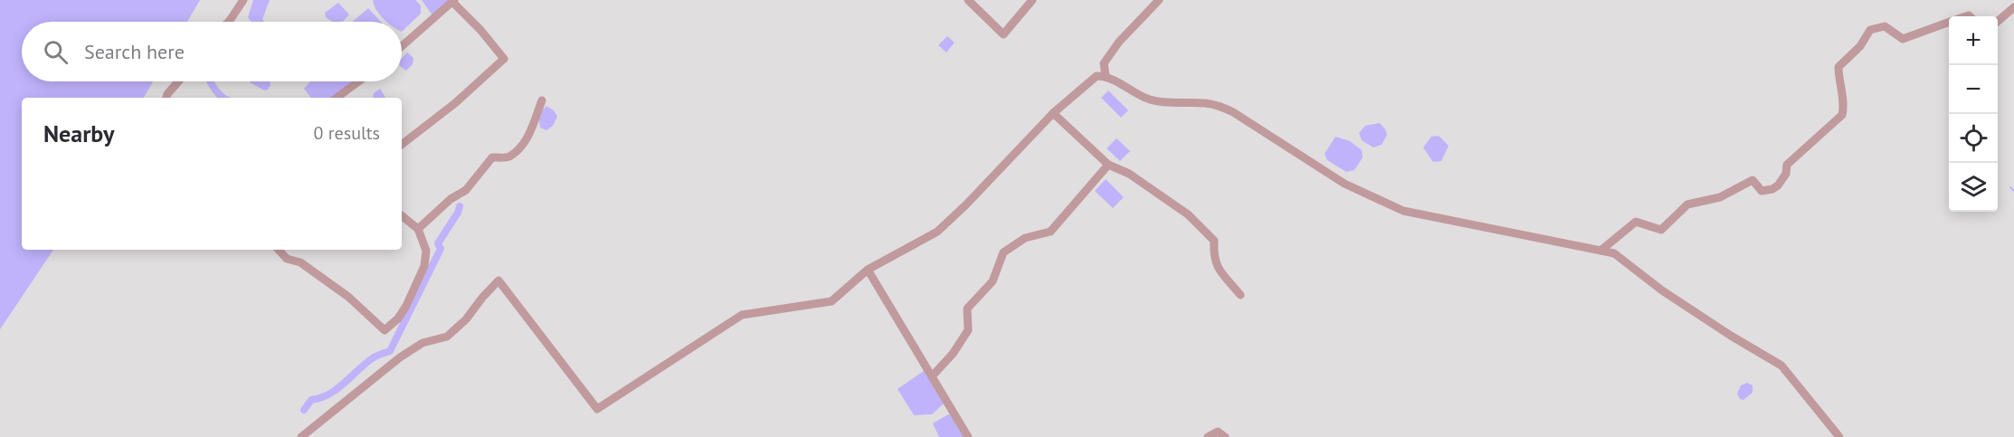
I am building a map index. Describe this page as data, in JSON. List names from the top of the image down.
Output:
{
  "page": {
    "map_buttons": ["+", "−"],
    "search": "Search here",
    "heading": ["Nearby", "0 results"]
  }
}
